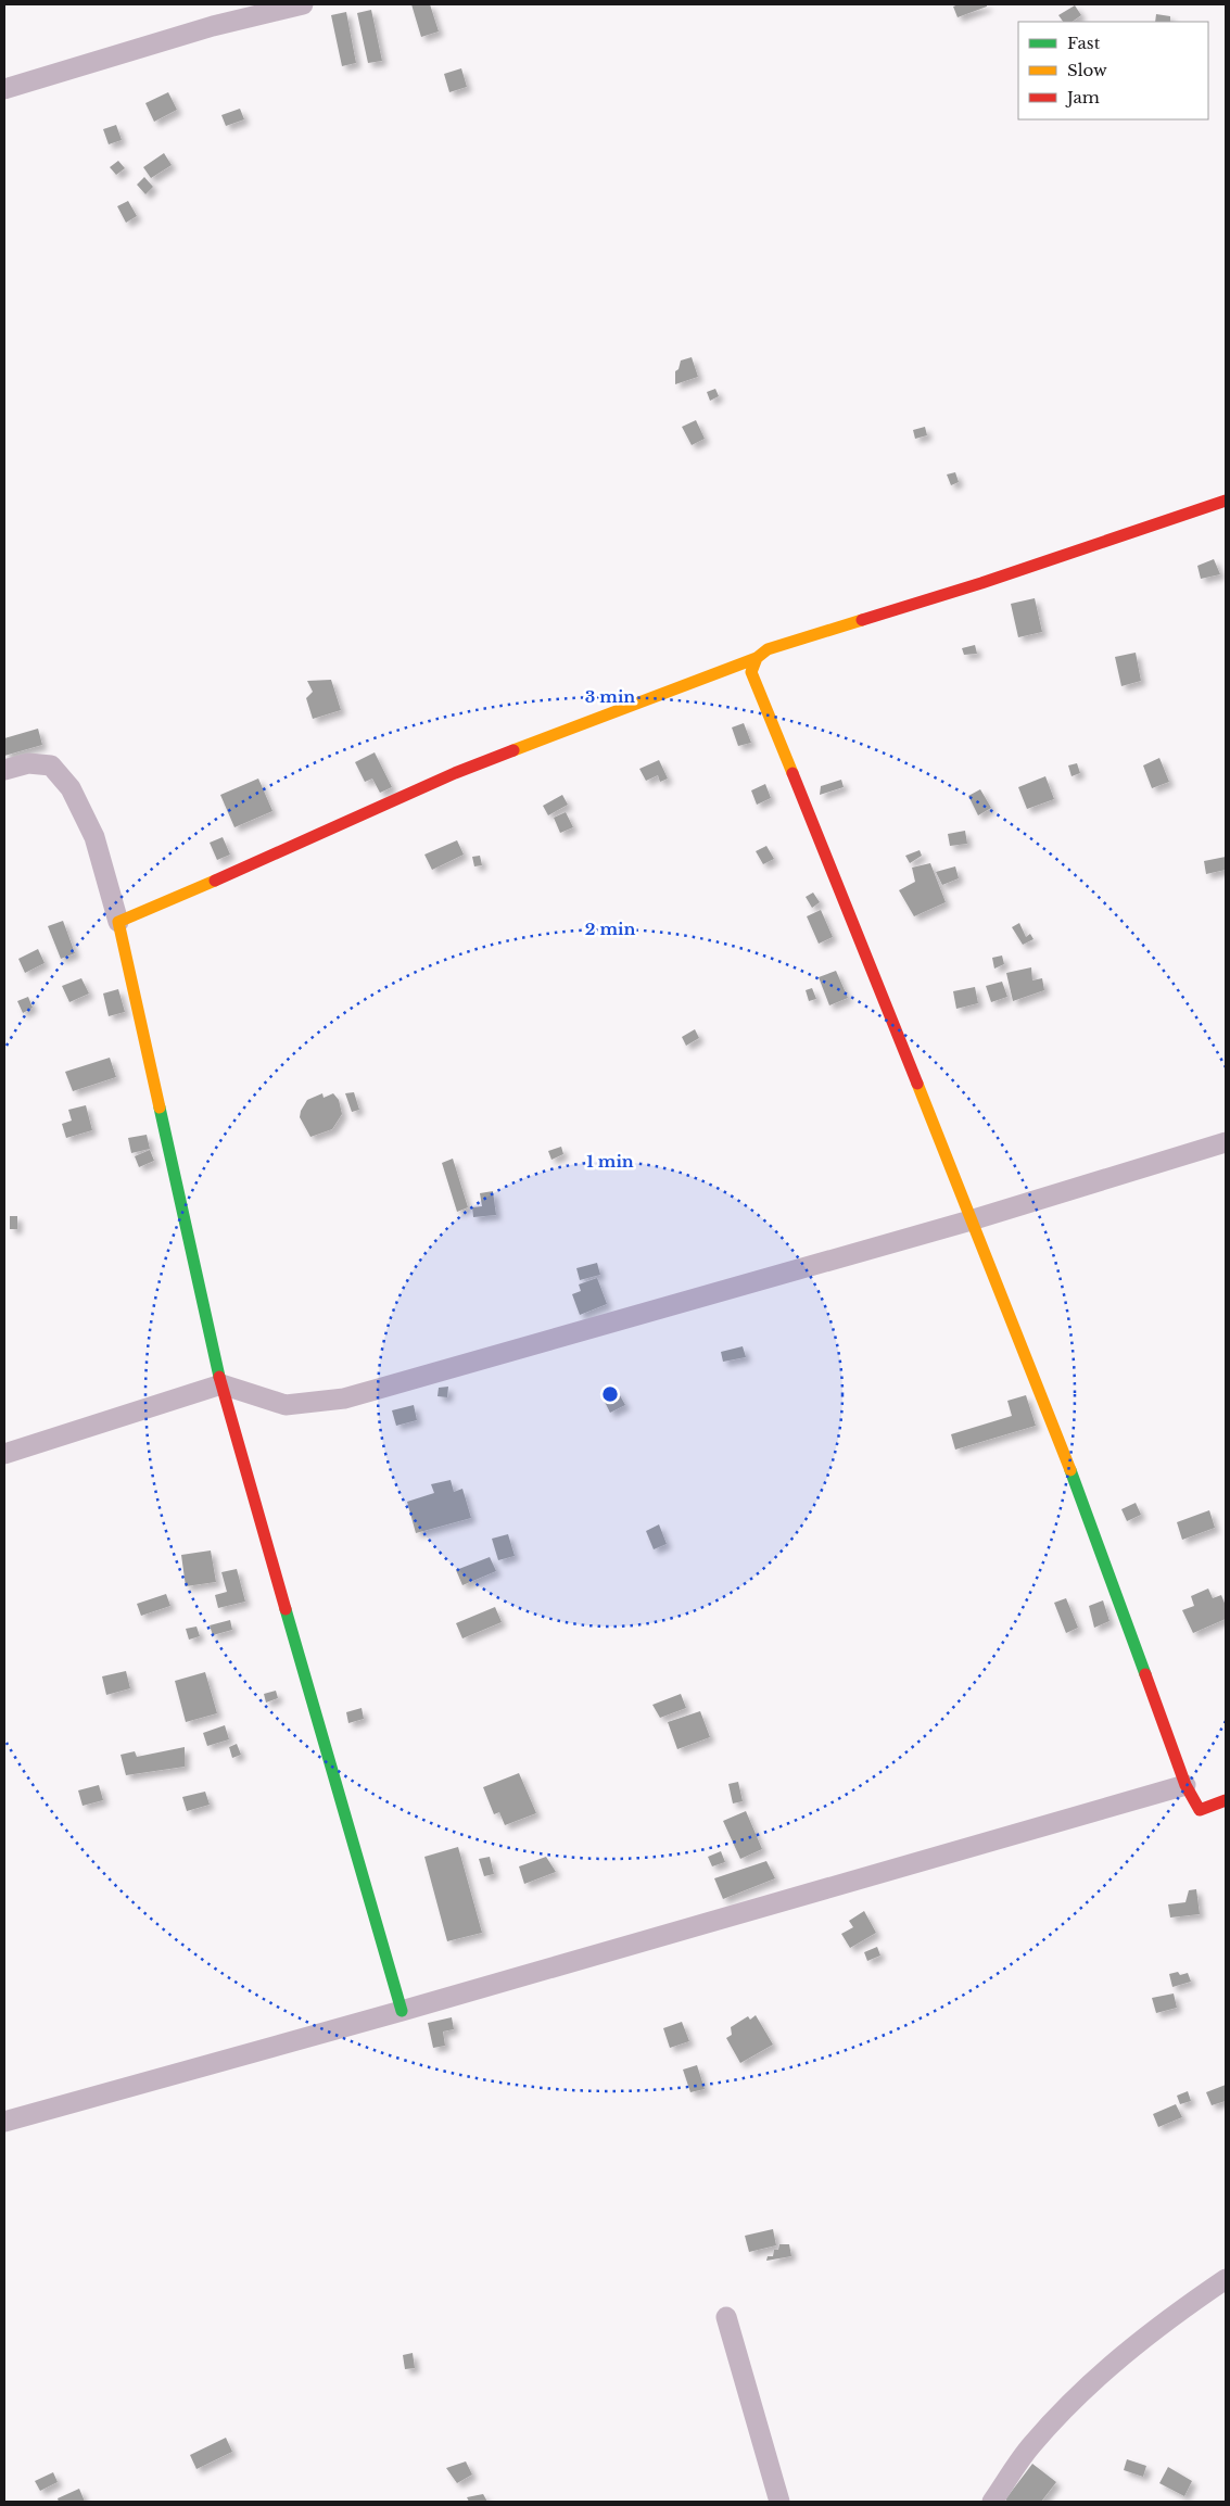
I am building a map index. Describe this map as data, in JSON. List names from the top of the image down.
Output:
{
  "legend": ["Fast", "Slow", "Jam"],
  "rings": ["3 min", "2 min", "1 min"]
}
